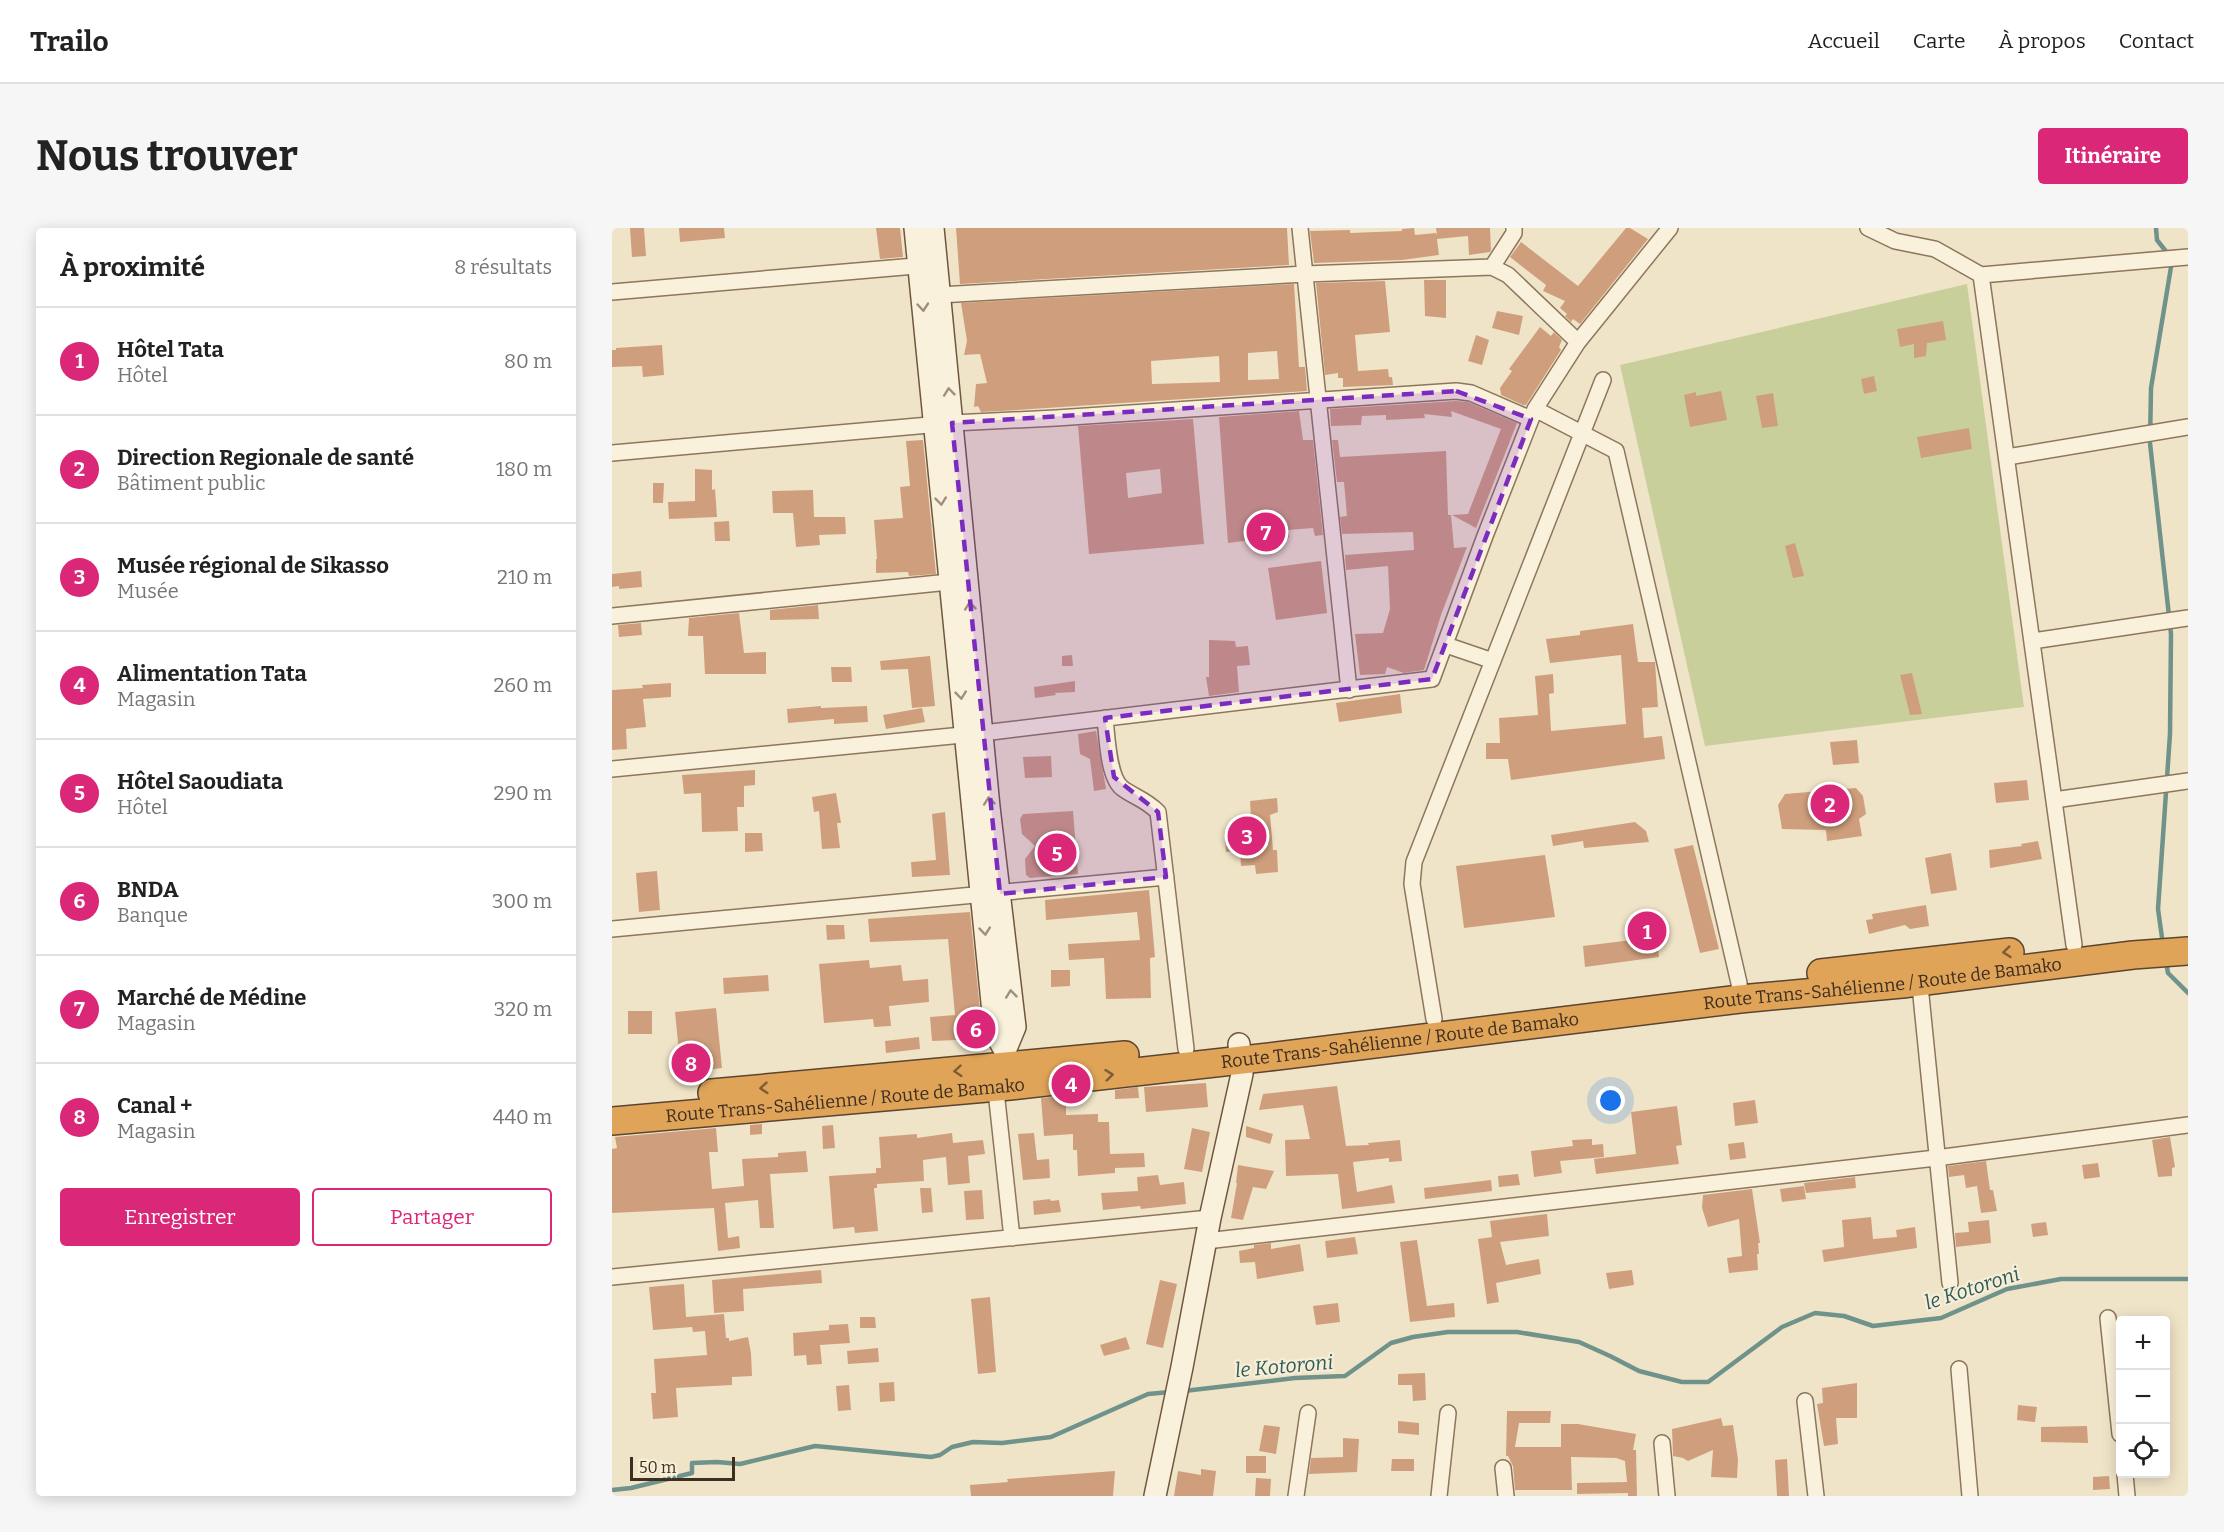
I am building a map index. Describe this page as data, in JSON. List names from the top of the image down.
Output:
{
  "streets": {
    "highway": ["Route Trans-Sahélienne / Route de Bamako"]
  },
  "water": ["le Kotoroni"],
  "scale_bar": "50 m",
  "page": {
    "header": "Trailo",
    "nav": [
      "Accueil",
      "Carte",
      "À propos",
      "Contact"
    ],
    "buttons": [
      "Itinéraire",
      ["Enregistrer", "Partager"]
    ],
    "title": "Nous trouver",
    "heading": ["À proximité", "8 résultats"],
    "list": [
      {
        "mark": "1",
        "name": "Hôtel Tata",
        "note": "Hôtel",
        "value": "80 m"
      },
      {
        "mark": "2",
        "name": "Direction Regionale de santé",
        "note": "Bâtiment public",
        "value": "180 m"
      },
      {
        "mark": "3",
        "name": "Musée régional de Sikasso",
        "note": "Musée",
        "value": "210 m"
      },
      {
        "mark": "4",
        "name": "Alimentation Tata",
        "note": "Magasin",
        "value": "260 m"
      },
      {
        "mark": "5",
        "name": "Hôtel Saoudiata",
        "note": "Hôtel",
        "value": "290 m"
      },
      {
        "mark": "6",
        "name": "BNDA",
        "note": "Banque",
        "value": "300 m"
      },
      {
        "mark": "7",
        "name": "Marché de Médine",
        "note": "Magasin",
        "value": "320 m"
      },
      {
        "mark": "8",
        "name": "Canal +",
        "note": "Magasin",
        "value": "440 m"
      }
    ],
    "pins": [
      "7",
      "2",
      "3",
      "5",
      "1",
      "6",
      "8",
      "4"
    ],
    "map_buttons": ["+", "−"],
    "scale": "50 m"
  }
}
